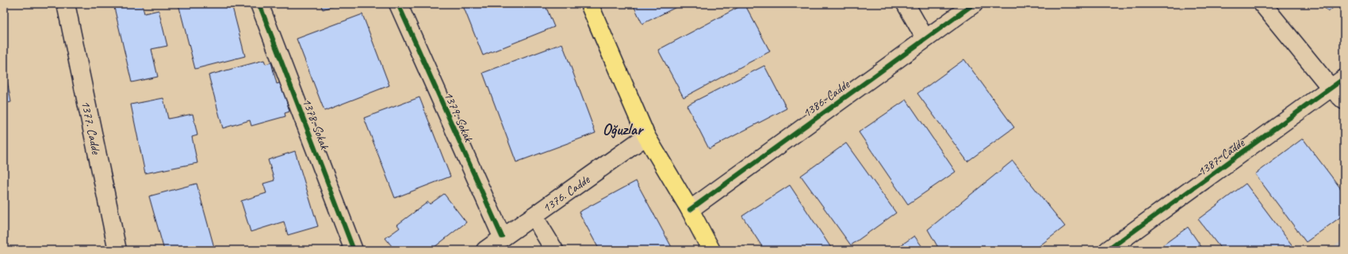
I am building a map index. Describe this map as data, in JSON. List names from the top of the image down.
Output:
{
  "streets": {
    "street": [
      "1386. Cadde",
      "1379. Sokak",
      "1378. Sokak",
      "1377. Cadde",
      "1387. Cadde",
      "1376. Cadde"
    ]
  },
  "crossings": [
    ["1379. Sokak", "1376. Cadde"]
  ],
  "districts": ["Oğuzlar"]
}
